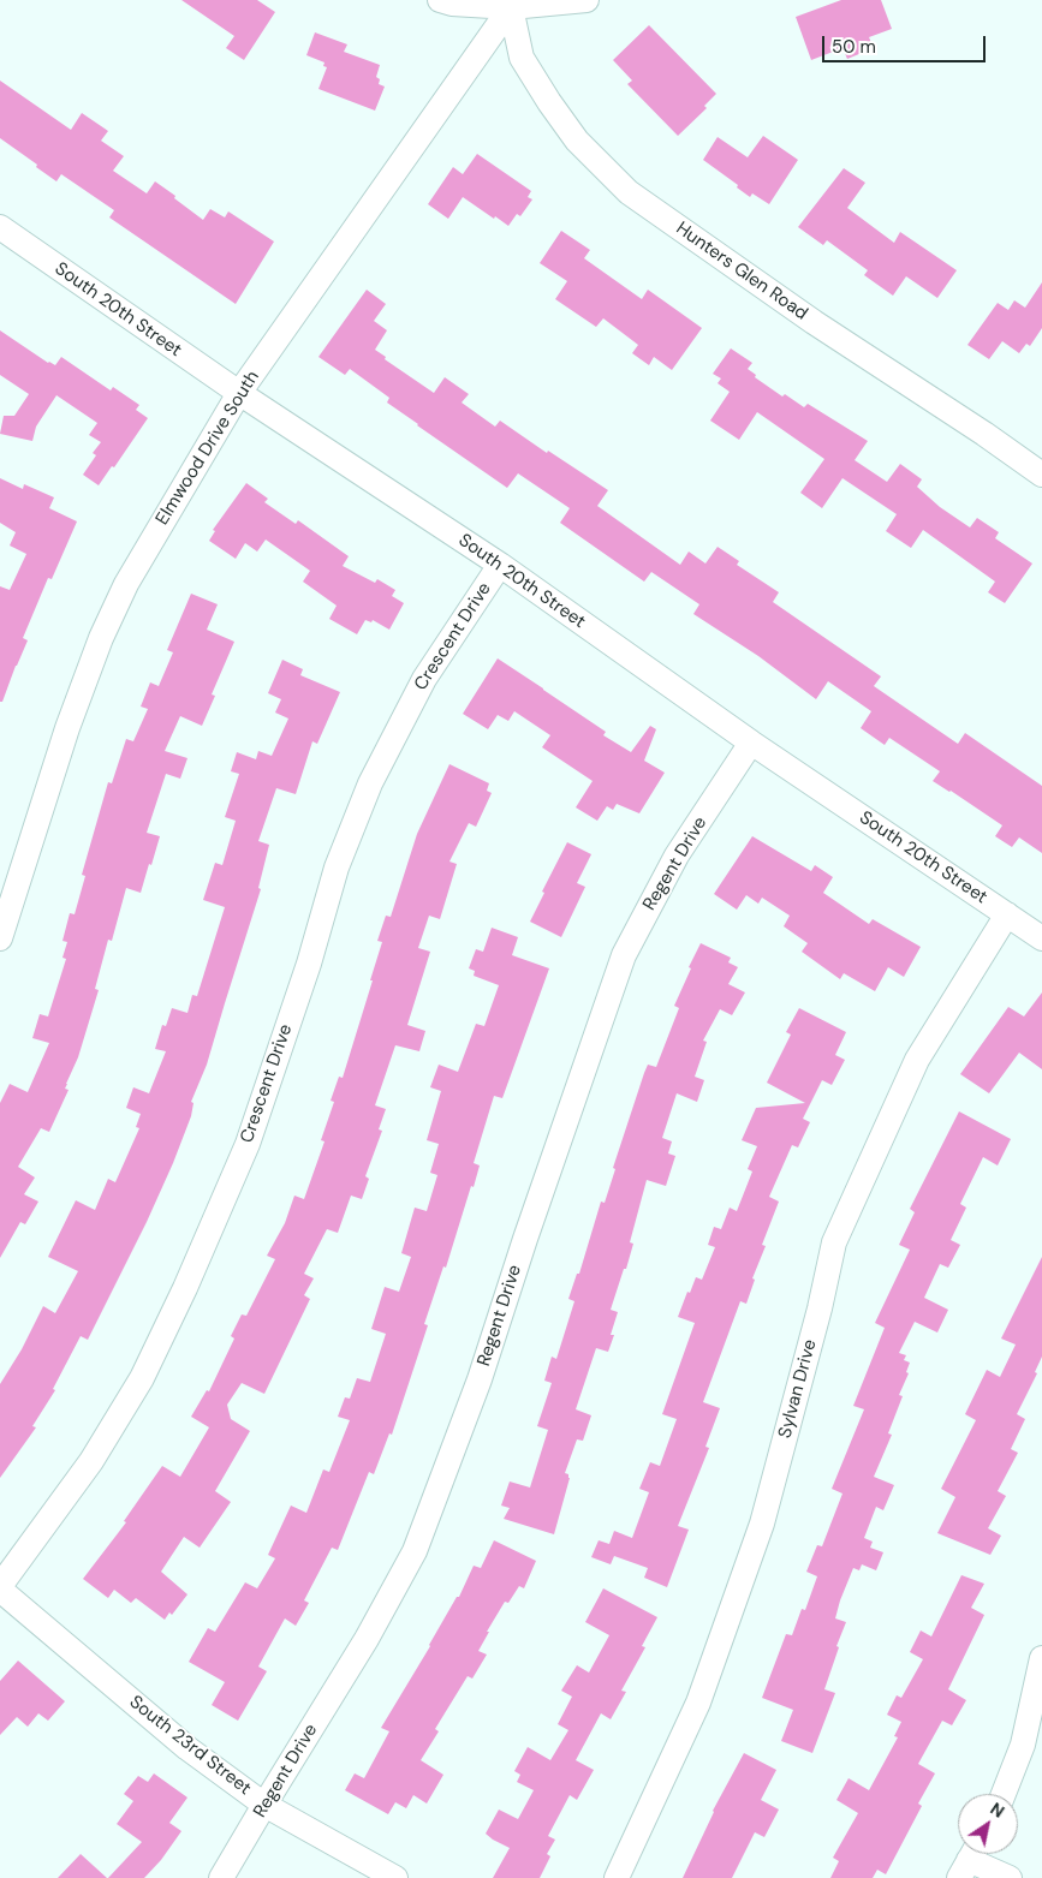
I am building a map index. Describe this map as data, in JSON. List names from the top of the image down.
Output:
{
  "streets": {
    "street": [
      "Hunters Glen Road",
      "South 20th Street",
      "Elmwood Drive South",
      "Crescent Drive",
      "Regent Drive",
      "Sylvan Drive",
      "South 23rd Street"
    ]
  },
  "crossings": [
    ["Hunters Glen Road", "Elmwood Drive South"],
    ["South 20th Street", "Elmwood Drive South"],
    ["South 20th Street", "Crescent Drive"],
    ["South 20th Street", "Regent Drive"],
    ["South 20th Street", "Sylvan Drive"],
    ["Crescent Drive", "South 23rd Street"],
    ["Regent Drive", "South 23rd Street"]
  ],
  "scale_bar": "50 m",
  "north": "top right"
}
